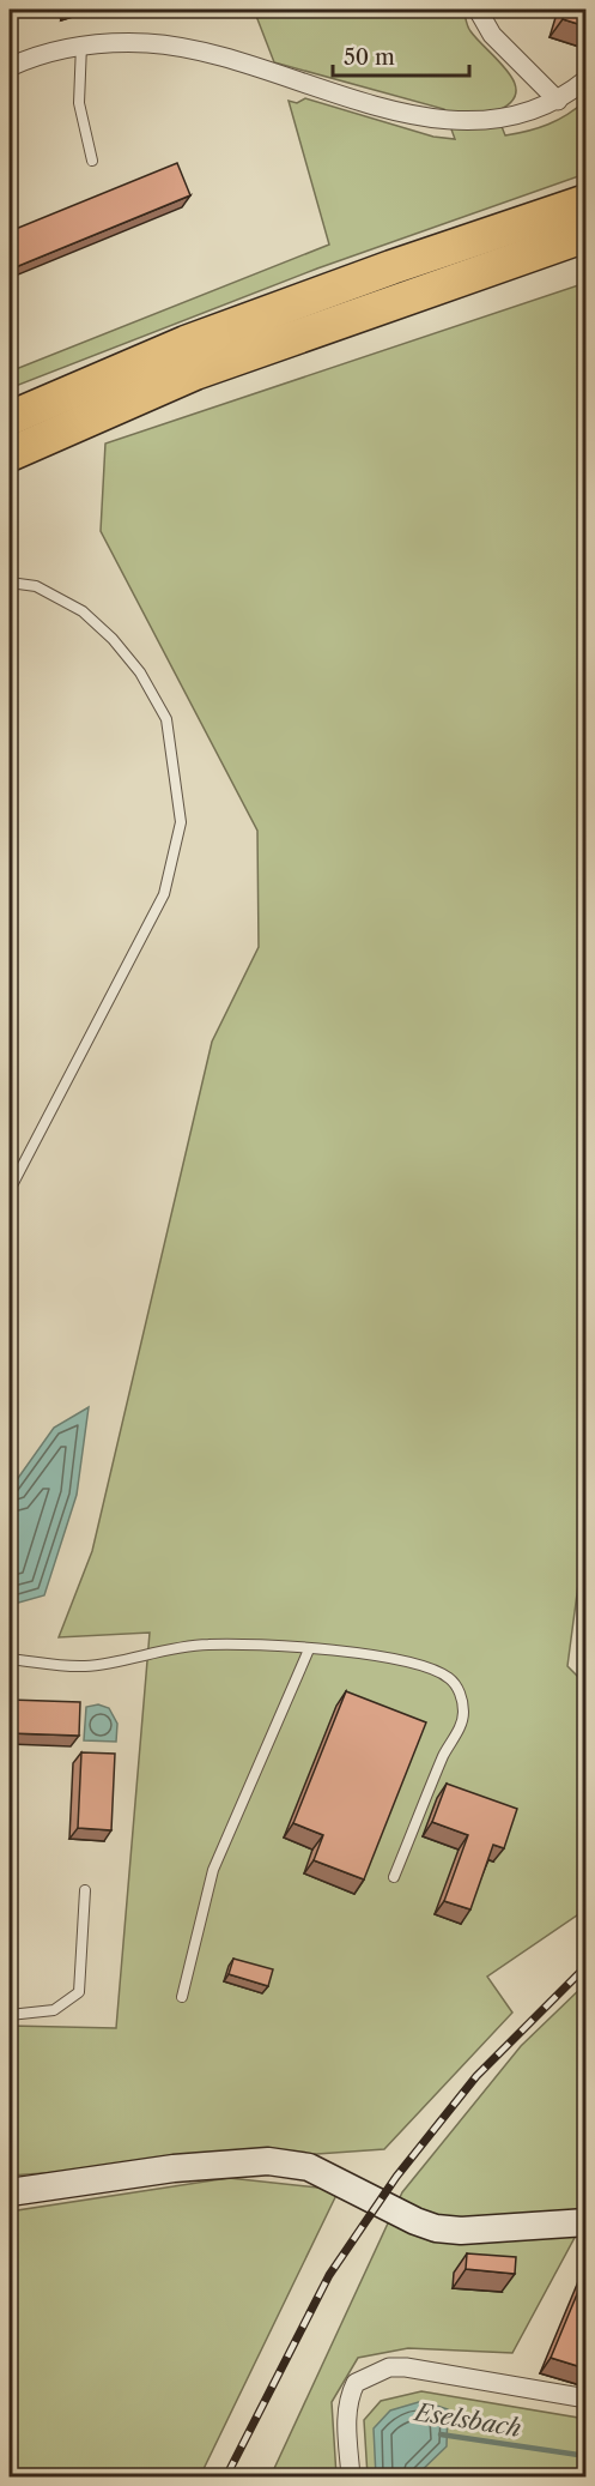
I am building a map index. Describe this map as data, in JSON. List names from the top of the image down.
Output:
{
  "water": ["Eselsbach"],
  "scale_bar": "50 m"
}
